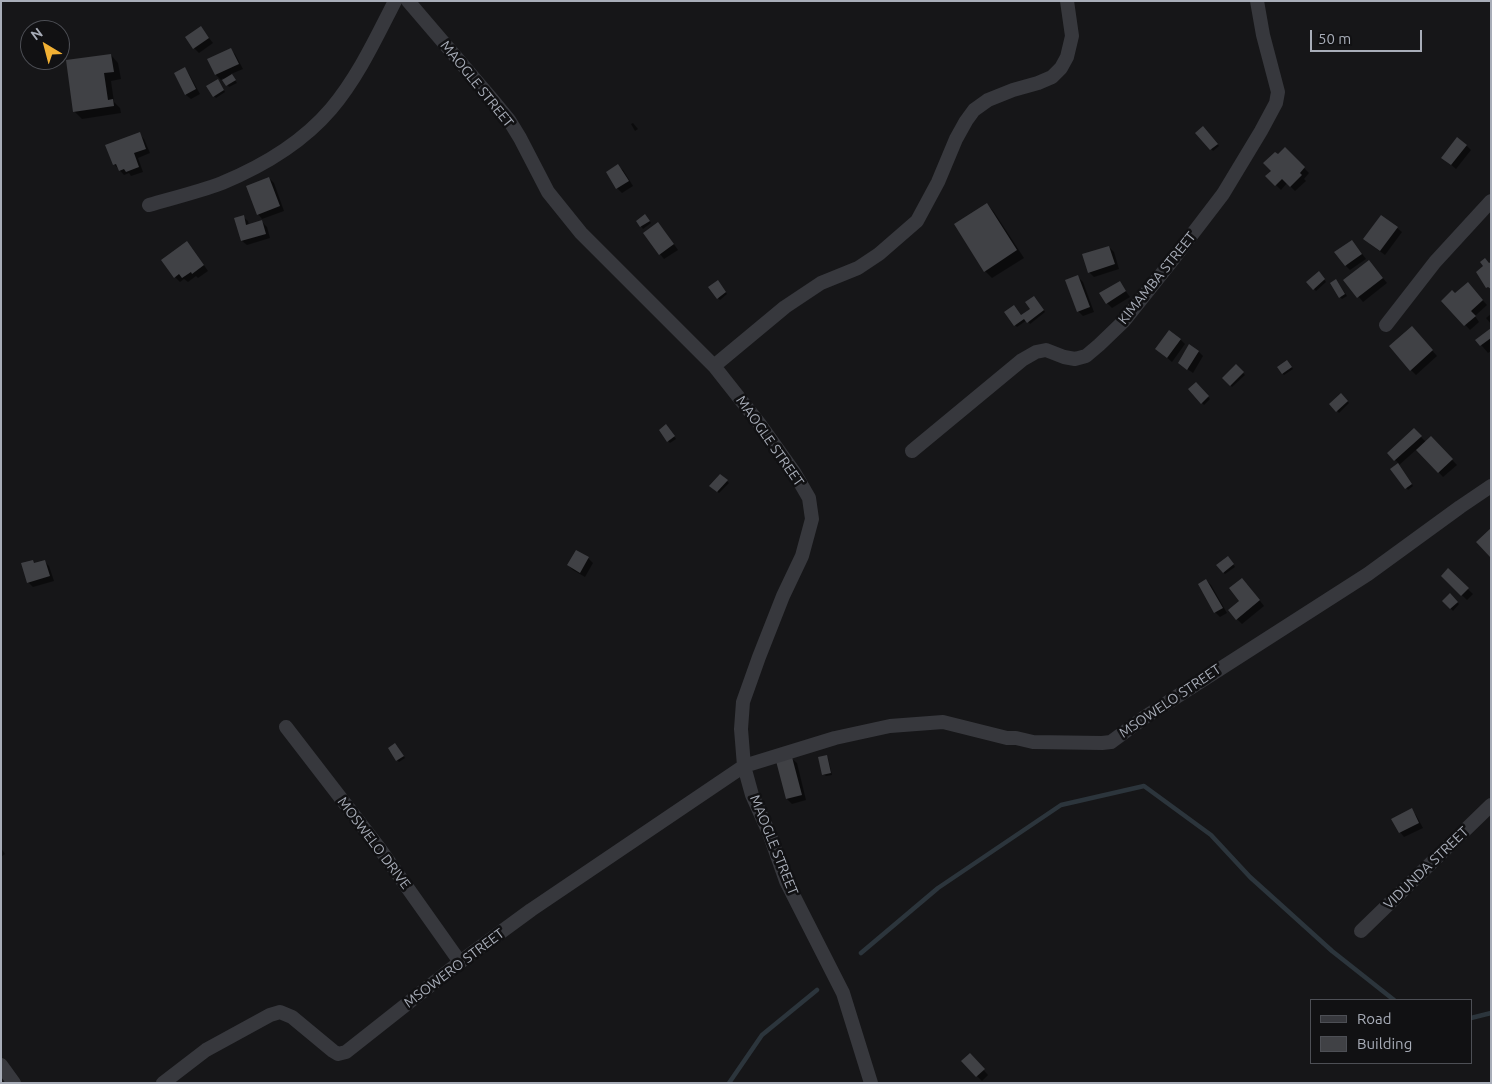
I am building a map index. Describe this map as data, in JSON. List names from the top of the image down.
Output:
{
  "streets": {
    "street": [
      "MAOGLE STREET",
      "KIMAMBA STREET",
      "MSOWELO STREET",
      "MOSWELO DRIVE",
      "VIDUNDA STREET",
      "MSOWERO STREET"
    ]
  },
  "crossings": [
    ["MAOGLE STREET", "MSOWELO STREET"],
    ["MAOGLE STREET", "MSOWERO STREET"],
    ["MSOWELO STREET", "MSOWERO STREET"],
    ["MOSWELO DRIVE", "MSOWERO STREET"]
  ],
  "legend": ["Road", "Building"],
  "scale_bar": "50 m",
  "north": "top left"
}
